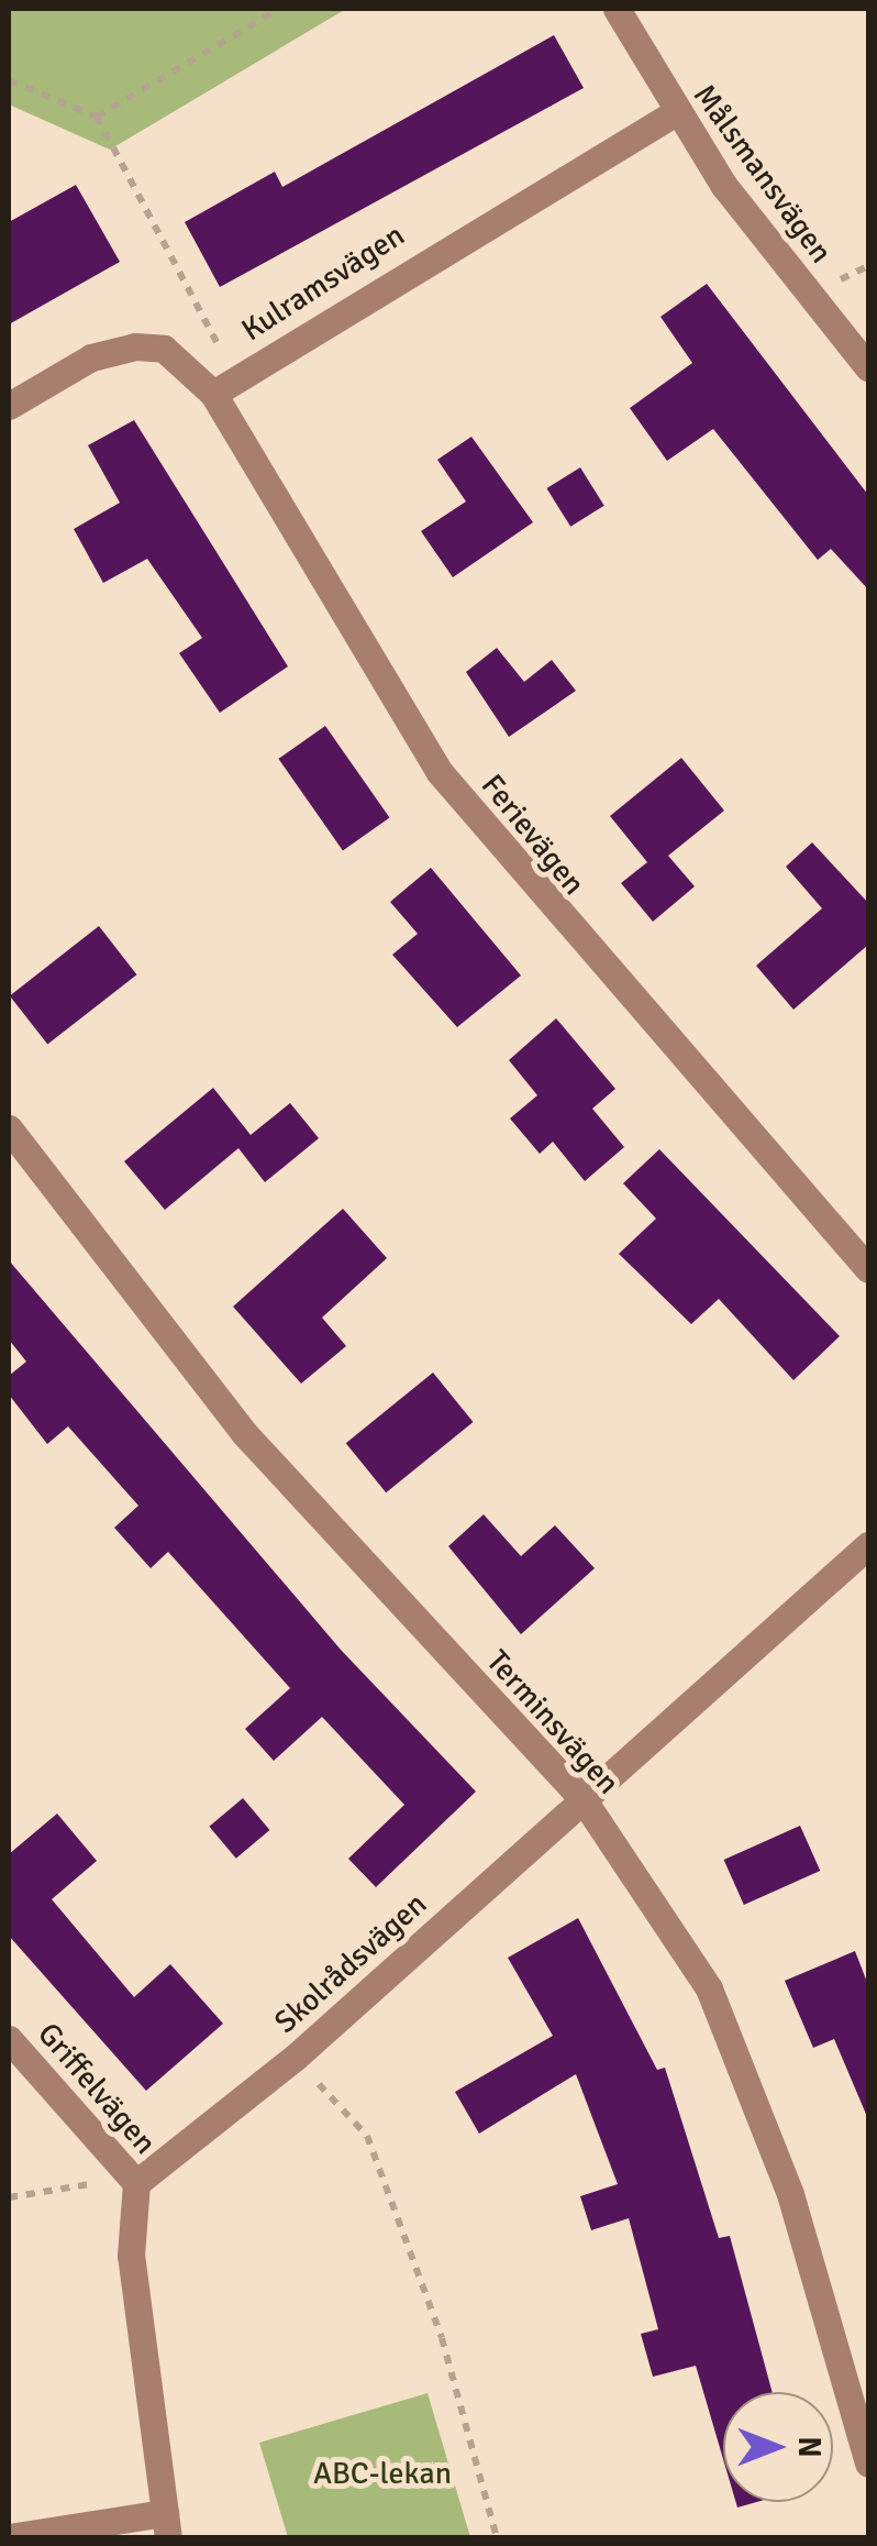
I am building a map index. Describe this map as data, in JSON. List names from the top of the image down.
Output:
{
  "streets": {
    "street": [
      "Målsmansvägen",
      "Kulramsvägen",
      "Ferievägen",
      "Terminsvägen",
      "Skolrådsvägen",
      "Griffelvägen"
    ]
  },
  "crossings": [
    ["Målsmansvägen", "Kulramsvägen"],
    ["Kulramsvägen", "Ferievägen"],
    ["Terminsvägen", "Skolrådsvägen"],
    ["Skolrådsvägen", "Griffelvägen"]
  ],
  "parks": ["ABC-lekan"],
  "north": "right"
}
